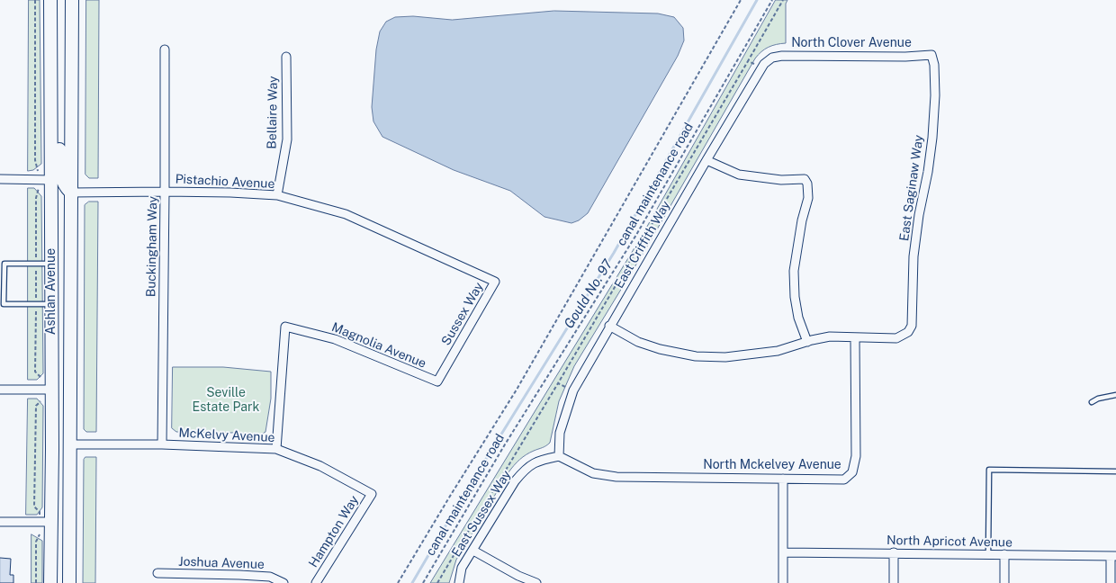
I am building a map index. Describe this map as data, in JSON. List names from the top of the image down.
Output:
{
  "streets": {
    "main road": ["Ashlan Avenue"],
    "street": [
      "North Clover Avenue",
      "Bellaire Way",
      "Pistachio Avenue",
      "East Saginaw Way",
      "East Criffith Way",
      "Buckingham Way",
      "Sussex Way",
      "Magnolia Avenue",
      "McKelvy Avenue",
      "North Mckelvey Avenue",
      "East Sussex Way",
      "Hampton Way",
      "North Apricot Avenue",
      "Joshua Avenue"
    ],
    "path": ["canal maintenance road"]
  },
  "crossings": [
    ["North Clover Avenue", "East Saginaw Way"],
    ["North Clover Avenue", "East Criffith Way"],
    ["Bellaire Way", "Pistachio Avenue"],
    ["Pistachio Avenue", "Buckingham Way"],
    ["Pistachio Avenue", "Ashlan Avenue"],
    ["Pistachio Avenue", "Sussex Way"],
    ["East Saginaw Way", "North Mckelvey Avenue"],
    ["East Criffith Way", "North Mckelvey Avenue"],
    ["East Criffith Way", "East Sussex Way"],
    ["Buckingham Way", "McKelvy Avenue"],
    ["Ashlan Avenue", "McKelvy Avenue"],
    ["Sussex Way", "Magnolia Avenue"],
    ["Magnolia Avenue", "McKelvy Avenue"],
    ["McKelvy Avenue", "Hampton Way"],
    ["North Mckelvey Avenue", "East Sussex Way"]
  ],
  "water": ["Gould No. 97"],
  "parks": ["Seville Estate Park"]
}
